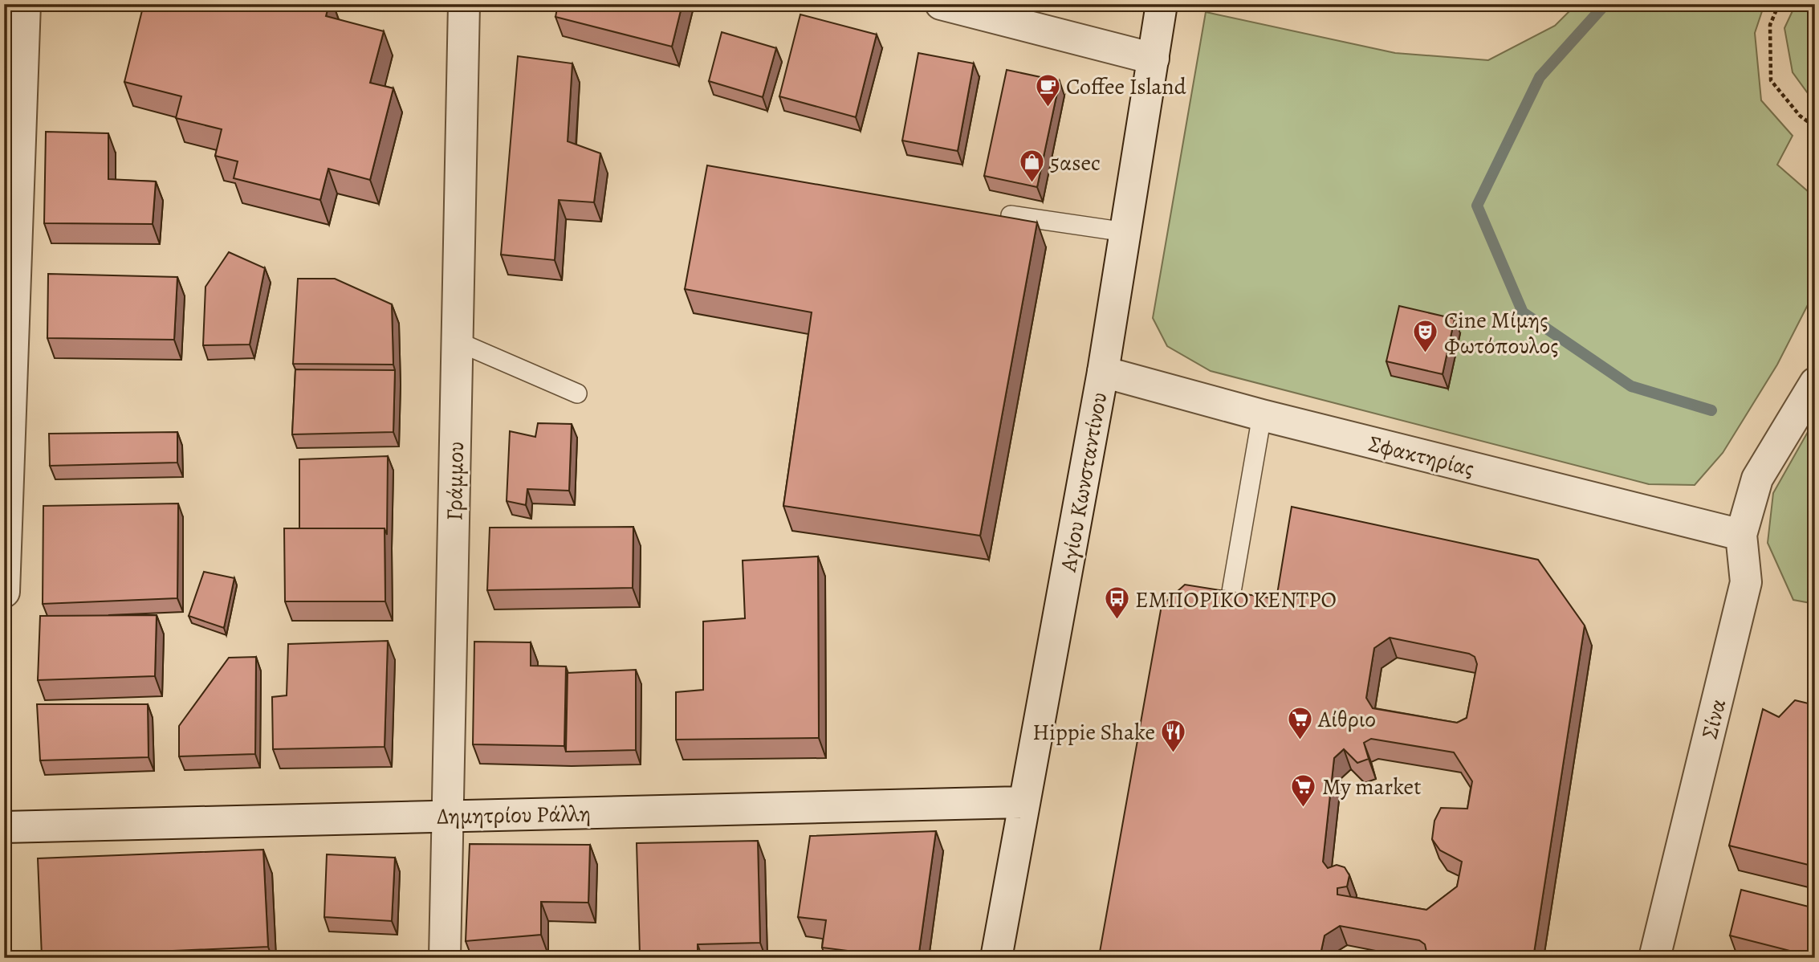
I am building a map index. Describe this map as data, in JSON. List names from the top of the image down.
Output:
{
  "streets": {
    "street": [
      "Σφακτηρίας",
      "Γράμμου",
      "Αγίου Κωνσταντίνου",
      "Σίνα",
      "Δημητρίου Ράλλη"
    ]
  },
  "crossings": [
    ["Σφακτηρίας", "Αγίου Κωνσταντίνου"],
    ["Σφακτηρίας", "Σίνα"],
    ["Γράμμου", "Δημητρίου Ράλλη"],
    ["Αγίου Κωνσταντίνου", "Δημητρίου Ράλλη"]
  ],
  "places": {
    "cafe": ["Coffee Island"],
    "shop": ["5αsec"],
    "theatre": ["Cine Μίμης Φωτόπουλος"],
    "bus stop": ["ΕΜΠΟΡΙΚΟ ΚΕΝΤΡΟ"],
    "supermarket": ["Αίθριο", "My market"],
    "restaurant": ["Hippie Shake"]
  }
}
